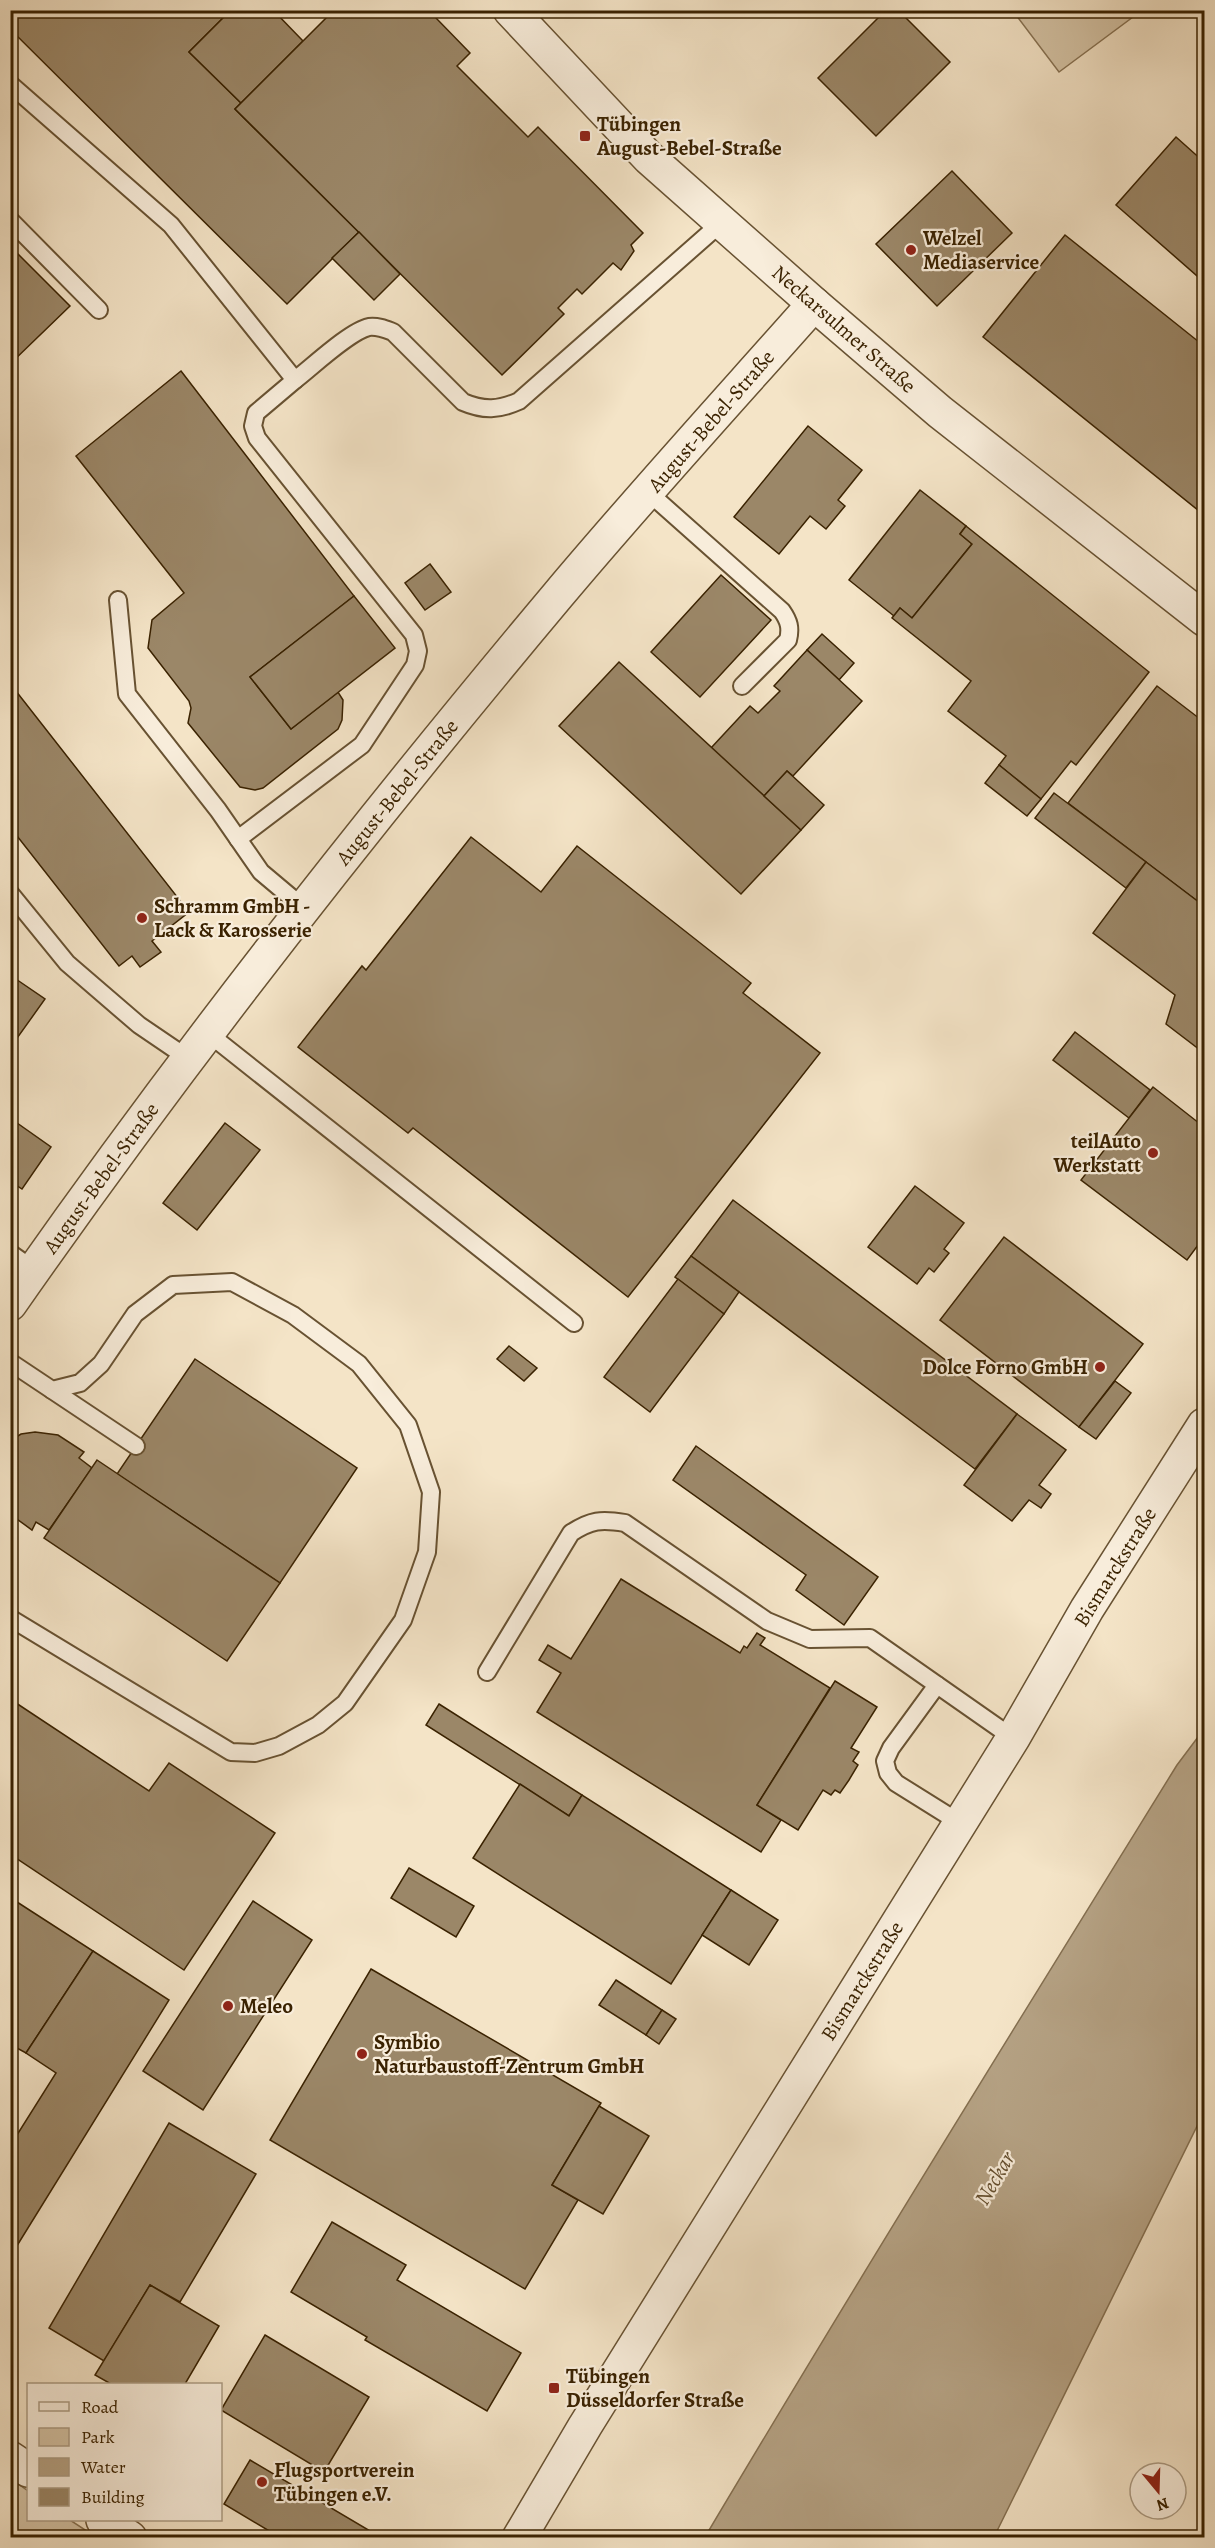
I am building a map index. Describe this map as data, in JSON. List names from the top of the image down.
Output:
{
  "streets": {
    "street": ["Neckarsulmer Straße", "August-Bebel-Straße", "Bismarckstraße"]
  },
  "crossings": [
    ["Neckarsulmer Straße", "August-Bebel-Straße"]
  ],
  "water": ["Neckar"],
  "places": {
    "transit": ["Tübingen August-Bebel-Straße", "Tübingen Düsseldorfer Straße"],
    "other": [
      "Welzel Mediaservice",
      "Schramm GmbH - Lack & Karosserie",
      "teilAuto Werkstatt",
      "Dolce Forno GmbH",
      "Meleo",
      "Symbio Naturbaustoff-Zentrum GmbH",
      "Flugsportverein Tübingen e.V."
    ]
  },
  "legend": [
    "Road",
    "Park",
    "Water",
    "Building"
  ],
  "north": "bottom"
}
